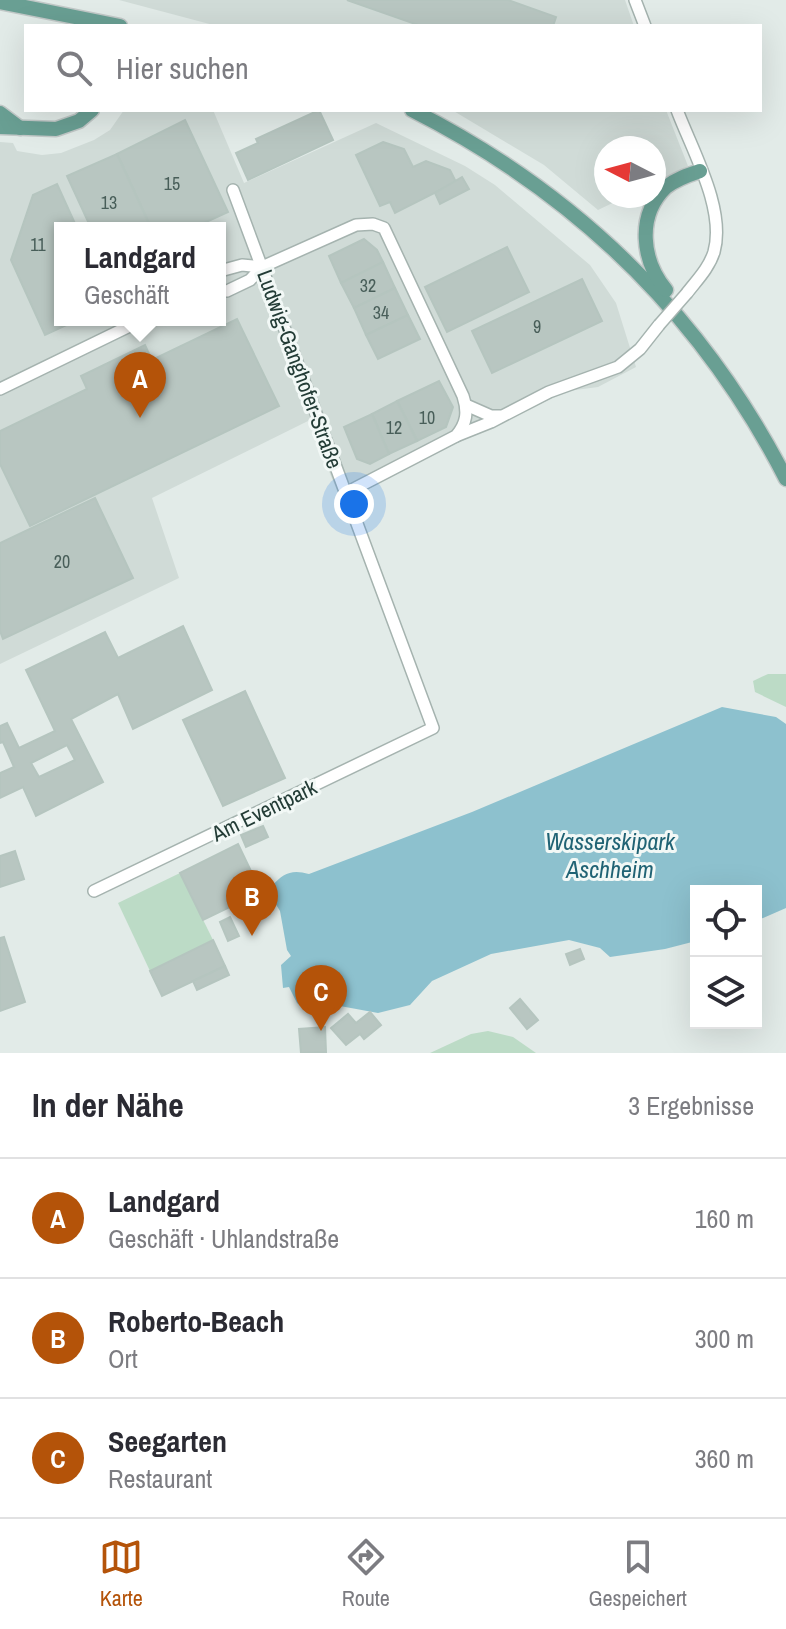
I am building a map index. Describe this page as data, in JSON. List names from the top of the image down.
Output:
{
  "streets": {
    "street": ["Ludwig-Ganghofer-Straße", "Am Eventpark"]
  },
  "crossings": [
    ["Ludwig-Ganghofer-Straße", "Am Eventpark"]
  ],
  "water": ["Wasserskipark Aschheim"],
  "house_numbers": [
    "15",
    "13",
    "11",
    "32",
    "34",
    "9",
    "10",
    "12",
    "20"
  ],
  "north": "left",
  "page": {
    "search": "Hier suchen",
    "popup": ["Landgard", "Geschäft"],
    "pins": ["A", "B", "C"],
    "heading": ["In der Nähe", "3 Ergebnisse"],
    "list": [
      {
        "mark": "A",
        "name": "Landgard",
        "note": "Geschäft · Uhlandstraße",
        "value": "160 m"
      },
      {
        "mark": "B",
        "name": "Roberto-Beach",
        "note": "Ort",
        "value": "300 m"
      },
      {
        "mark": "C",
        "name": "Seegarten",
        "note": "Restaurant",
        "value": "360 m"
      }
    ],
    "nav": ["Karte", "Route", "Gespeichert"]
  }
}
